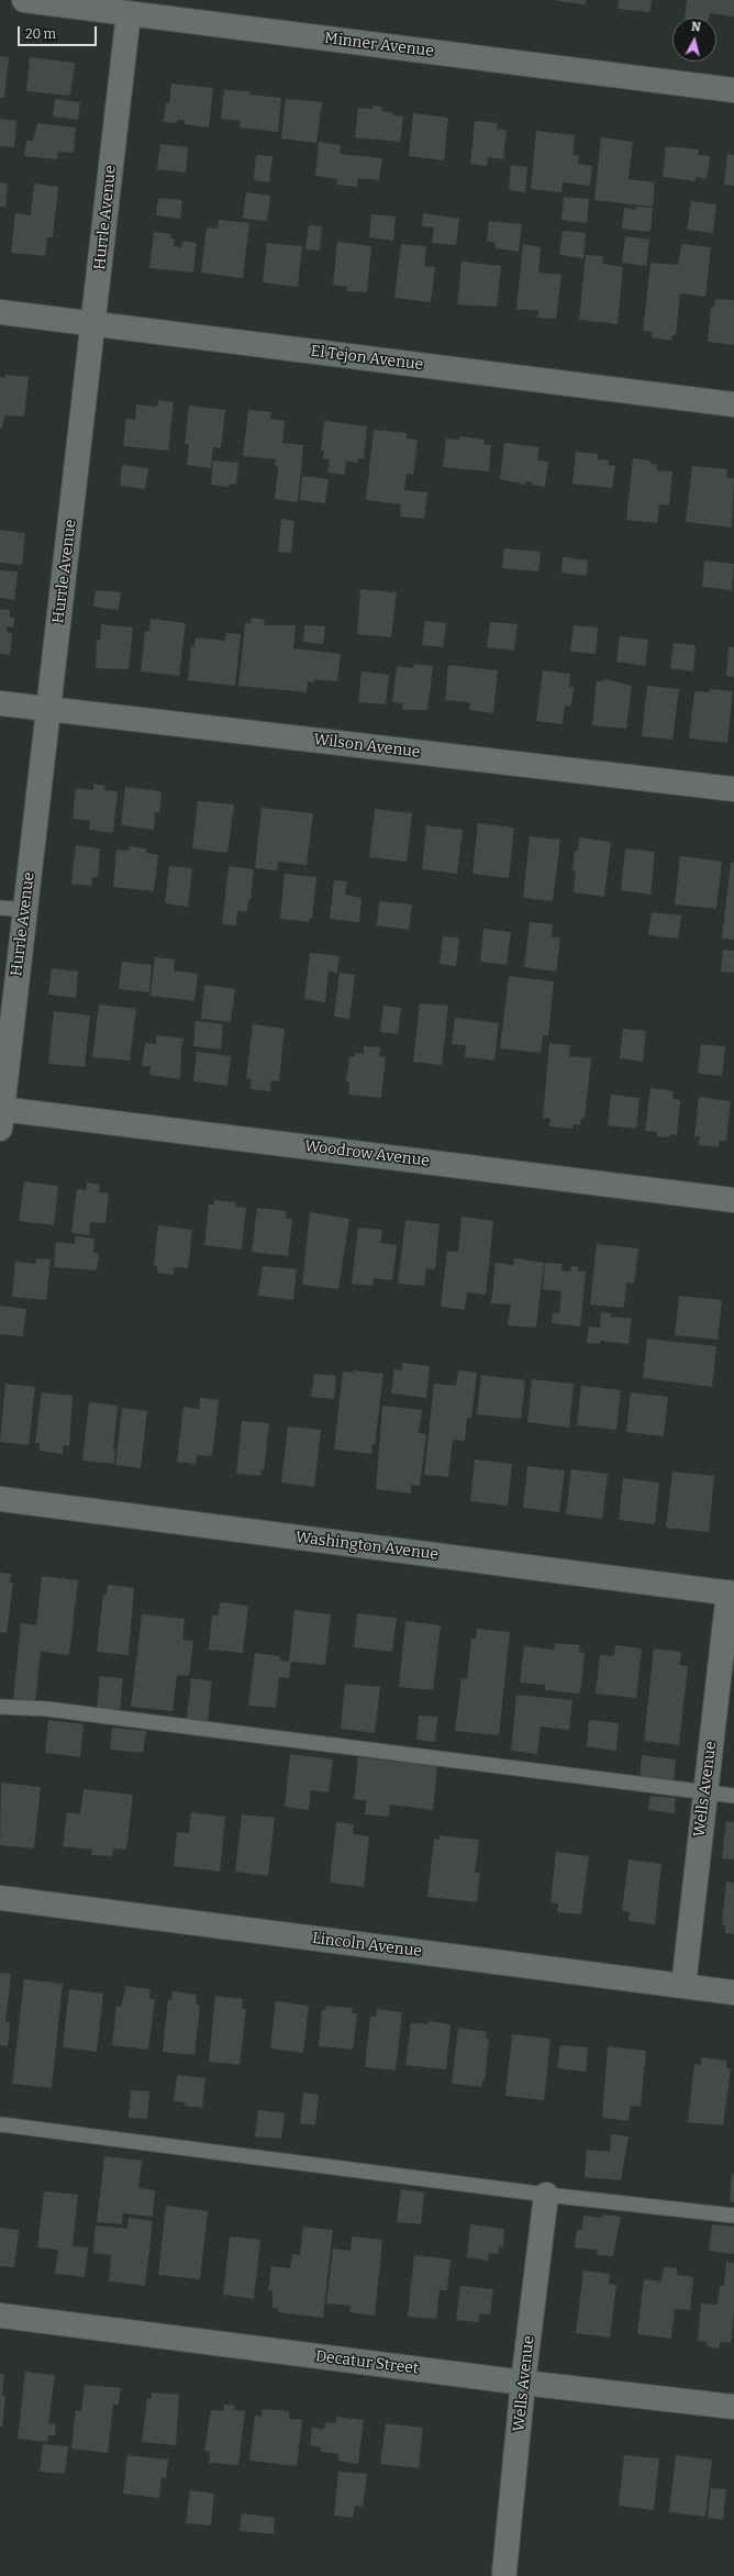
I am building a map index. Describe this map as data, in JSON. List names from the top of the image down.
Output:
{
  "streets": {
    "street": [
      "Minner Avenue",
      "Hurrle Avenue",
      "El Tejon Avenue",
      "Wilson Avenue",
      "Woodrow Avenue",
      "Washington Avenue",
      "Wells Avenue",
      "Lincoln Avenue",
      "Decatur Street"
    ]
  },
  "crossings": [
    ["Minner Avenue", "Hurrle Avenue"],
    ["Hurrle Avenue", "El Tejon Avenue"],
    ["Hurrle Avenue", "Wilson Avenue"],
    ["Hurrle Avenue", "Woodrow Avenue"],
    ["Washington Avenue", "Wells Avenue"],
    ["Wells Avenue", "Lincoln Avenue"],
    ["Wells Avenue", "Decatur Street"]
  ],
  "scale_bar": "20 m",
  "north": "top"
}
